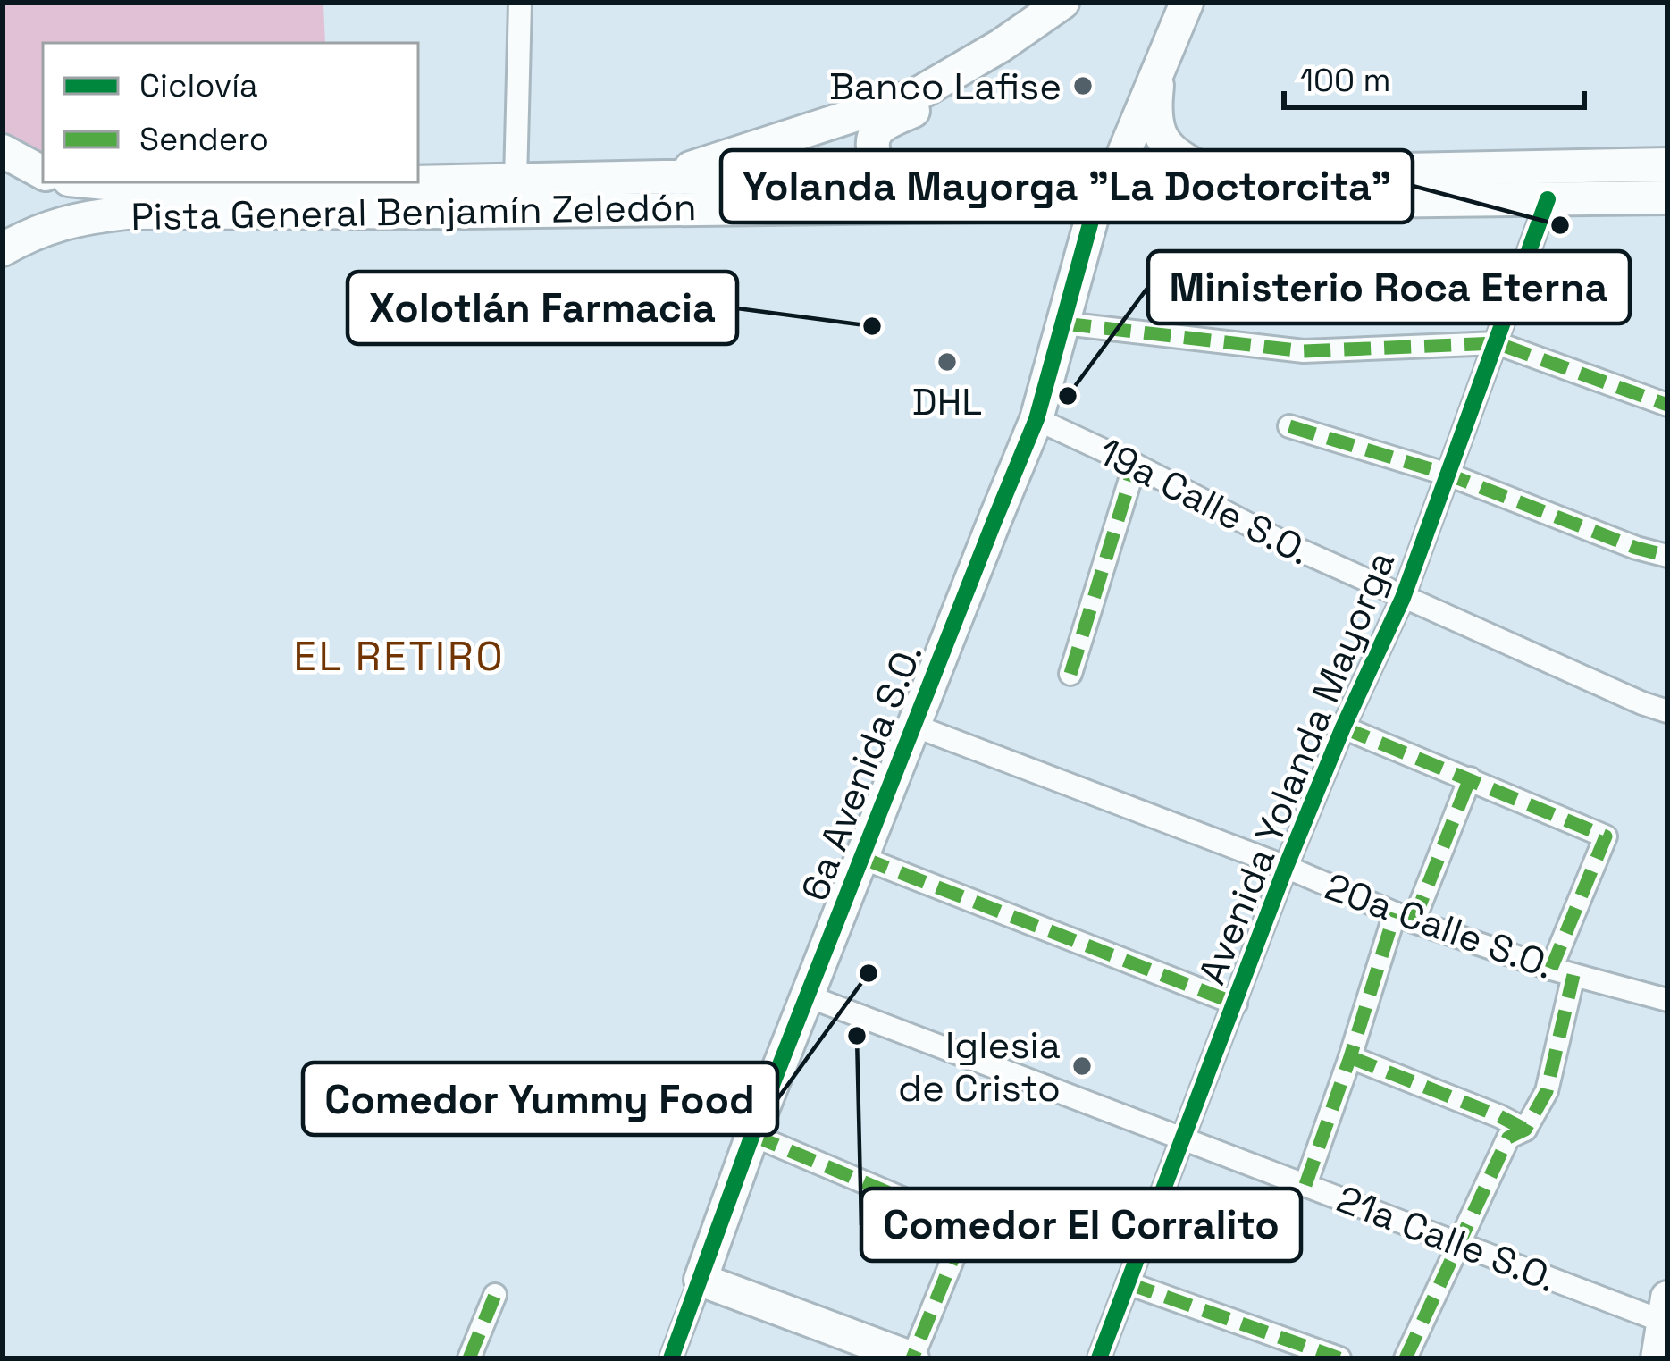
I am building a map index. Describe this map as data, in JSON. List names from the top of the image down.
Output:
{
  "streets": {
    "main road": ["Pista General Benjamín Zeledón", "6a Avenida S.O."],
    "street": [
      "19a Calle S.O.",
      "Avenida Yolanda Mayorga",
      "20a Calle S.O.",
      "21a Calle S.O."
    ]
  },
  "crossings": [
    ["Pista General Benjamín Zeledón", "Avenida Yolanda Mayorga"],
    ["Pista General Benjamín Zeledón", "6a Avenida S.O."],
    ["19a Calle S.O.", "Avenida Yolanda Mayorga"],
    ["19a Calle S.O.", "6a Avenida S.O."],
    ["Avenida Yolanda Mayorga", "20a Calle S.O."],
    ["Avenida Yolanda Mayorga", "21a Calle S.O."],
    ["6a Avenida S.O.", "20a Calle S.O."],
    ["6a Avenida S.O.", "21a Calle S.O."]
  ],
  "districts": ["EL RETIRO"],
  "places": [
    "Banco Lafise",
    "Yolanda Mayorga \"La Doctorcita\"",
    "Xolotlán Farmacia",
    "DHL",
    "Ministerio Roca Eterna",
    "Comedor Yummy Food",
    "Comedor El Corralito",
    "Iglesia de Cristo"
  ],
  "legend": ["Ciclovía", "Sendero"],
  "scale_bar": "100 m"
}
